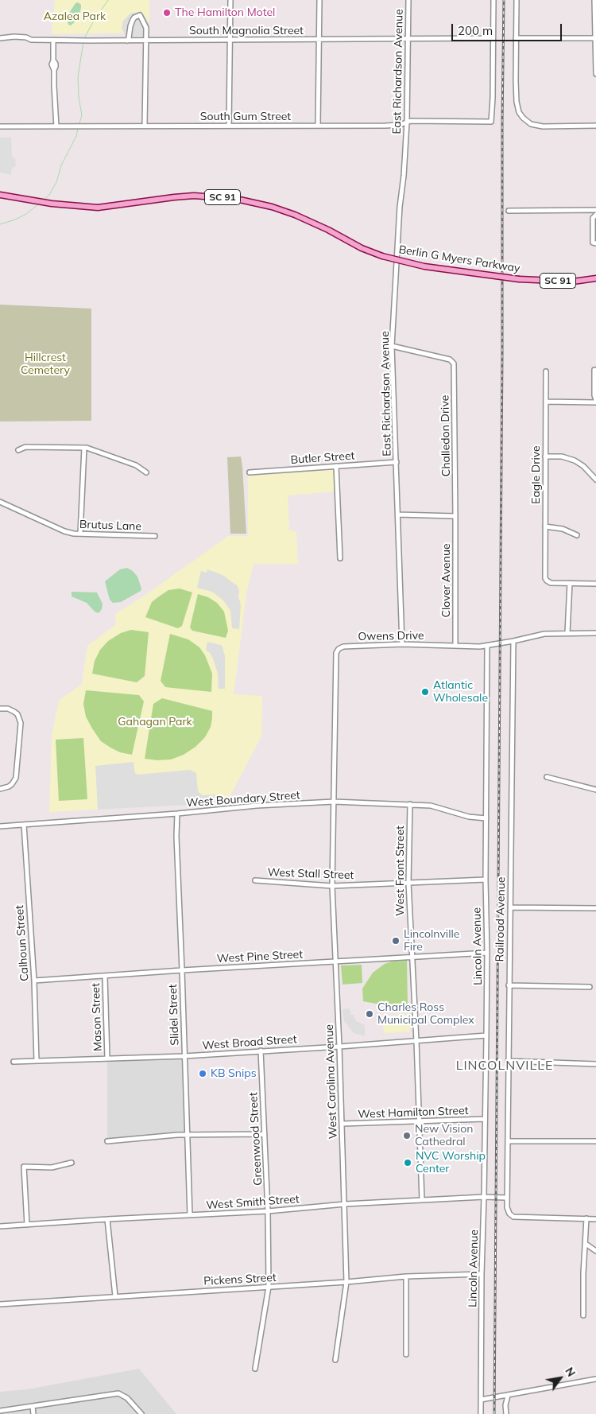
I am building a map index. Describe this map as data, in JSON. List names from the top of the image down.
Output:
{
  "streets": {
    "main road": ["SC 91", "Berlin G Myers Parkway"],
    "street": [
      "South Magnolia Street",
      "East Richardson Avenue",
      "South Gum Street",
      "Challedon Drive",
      "Butler Street",
      "Eagle Drive",
      "Brutus Lane",
      "Clover Avenue",
      "Owens Drive",
      "West Boundary Street",
      "West Front Street",
      "West Stall Street",
      "Railroad Avenue",
      "Calhoun Street",
      "Lincoln Avenue",
      "West Pine Street",
      "Slidel Street",
      "Mason Street",
      "West Broad Street",
      "West Carolina Avenue",
      "West Hamilton Street",
      "Greenwood Street",
      "West Smith Street",
      "Pickens Street"
    ]
  },
  "crossings": [
    ["South Magnolia Street", "East Richardson Avenue"],
    ["South Magnolia Street", "South Gum Street"],
    ["East Richardson Avenue", "South Gum Street"],
    ["East Richardson Avenue", "Challedon Drive"],
    ["East Richardson Avenue", "Butler Street"],
    ["East Richardson Avenue", "Owens Drive"],
    ["Challedon Drive", "Clover Avenue"],
    ["Clover Avenue", "Owens Drive"],
    ["Owens Drive", "West Boundary Street"],
    ["Owens Drive", "Railroad Avenue"],
    ["Owens Drive", "Lincoln Avenue"],
    ["Owens Drive", "West Carolina Avenue"],
    ["West Boundary Street", "West Front Street"],
    ["West Boundary Street", "Calhoun Street"],
    ["West Boundary Street", "Lincoln Avenue"],
    ["West Boundary Street", "Slidel Street"],
    ["West Boundary Street", "West Carolina Avenue"],
    ["West Front Street", "West Stall Street"],
    ["West Front Street", "West Pine Street"],
    ["West Front Street", "West Broad Street"],
    ["West Front Street", "West Hamilton Street"],
    ["West Front Street", "West Smith Street"],
    ["West Stall Street", "Lincoln Avenue"],
    ["West Stall Street", "West Carolina Avenue"],
    ["Railroad Avenue", "West Smith Street"],
    ["Calhoun Street", "West Pine Street"],
    ["Calhoun Street", "West Broad Street"],
    ["Lincoln Avenue", "West Pine Street"],
    ["Lincoln Avenue", "West Broad Street"],
    ["Lincoln Avenue", "West Hamilton Street"],
    ["Lincoln Avenue", "West Smith Street"],
    ["Lincoln Avenue", "Pickens Street"],
    ["West Pine Street", "Slidel Street"],
    ["West Pine Street", "Mason Street"],
    ["West Pine Street", "West Carolina Avenue"],
    ["Slidel Street", "West Broad Street"],
    ["Slidel Street", "West Smith Street"],
    ["Mason Street", "West Broad Street"],
    ["West Broad Street", "West Carolina Avenue"],
    ["West Broad Street", "Greenwood Street"],
    ["West Carolina Avenue", "West Hamilton Street"],
    ["West Carolina Avenue", "West Smith Street"],
    ["West Carolina Avenue", "Pickens Street"],
    ["Greenwood Street", "West Smith Street"],
    ["Greenwood Street", "Pickens Street"]
  ],
  "districts": ["LINCOLNVILLE"],
  "parks": ["Azalea Park", "Hillcrest Cemetery", "Gahagan Park"],
  "places": [
    "The Hamilton Motel",
    "Atlantic Wholesale",
    "Lincolnville Fire",
    "Charles Ross Municipal Complex",
    "KB Snips",
    "New Vision Cathedral",
    "NVC Worship Center"
  ],
  "scale_bar": "200 m",
  "north": "top right"
}
